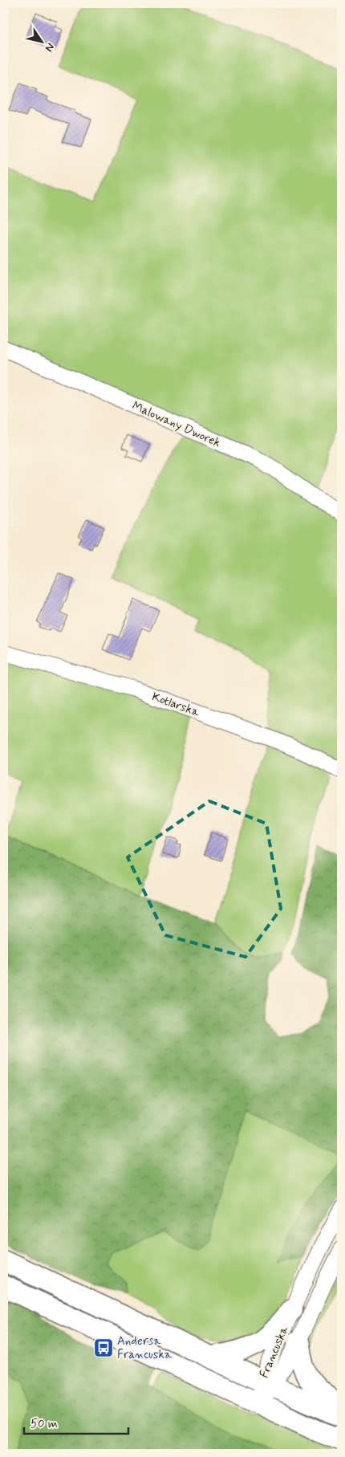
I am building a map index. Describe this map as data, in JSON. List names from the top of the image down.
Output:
{
  "streets": {
    "street": ["Malowany Dworek", "Kotlarska", "Francuska"]
  },
  "places": {
    "bus stop": ["Andersa Francuska"]
  },
  "scale_bar": "50 m",
  "north": "bottom right"
}
